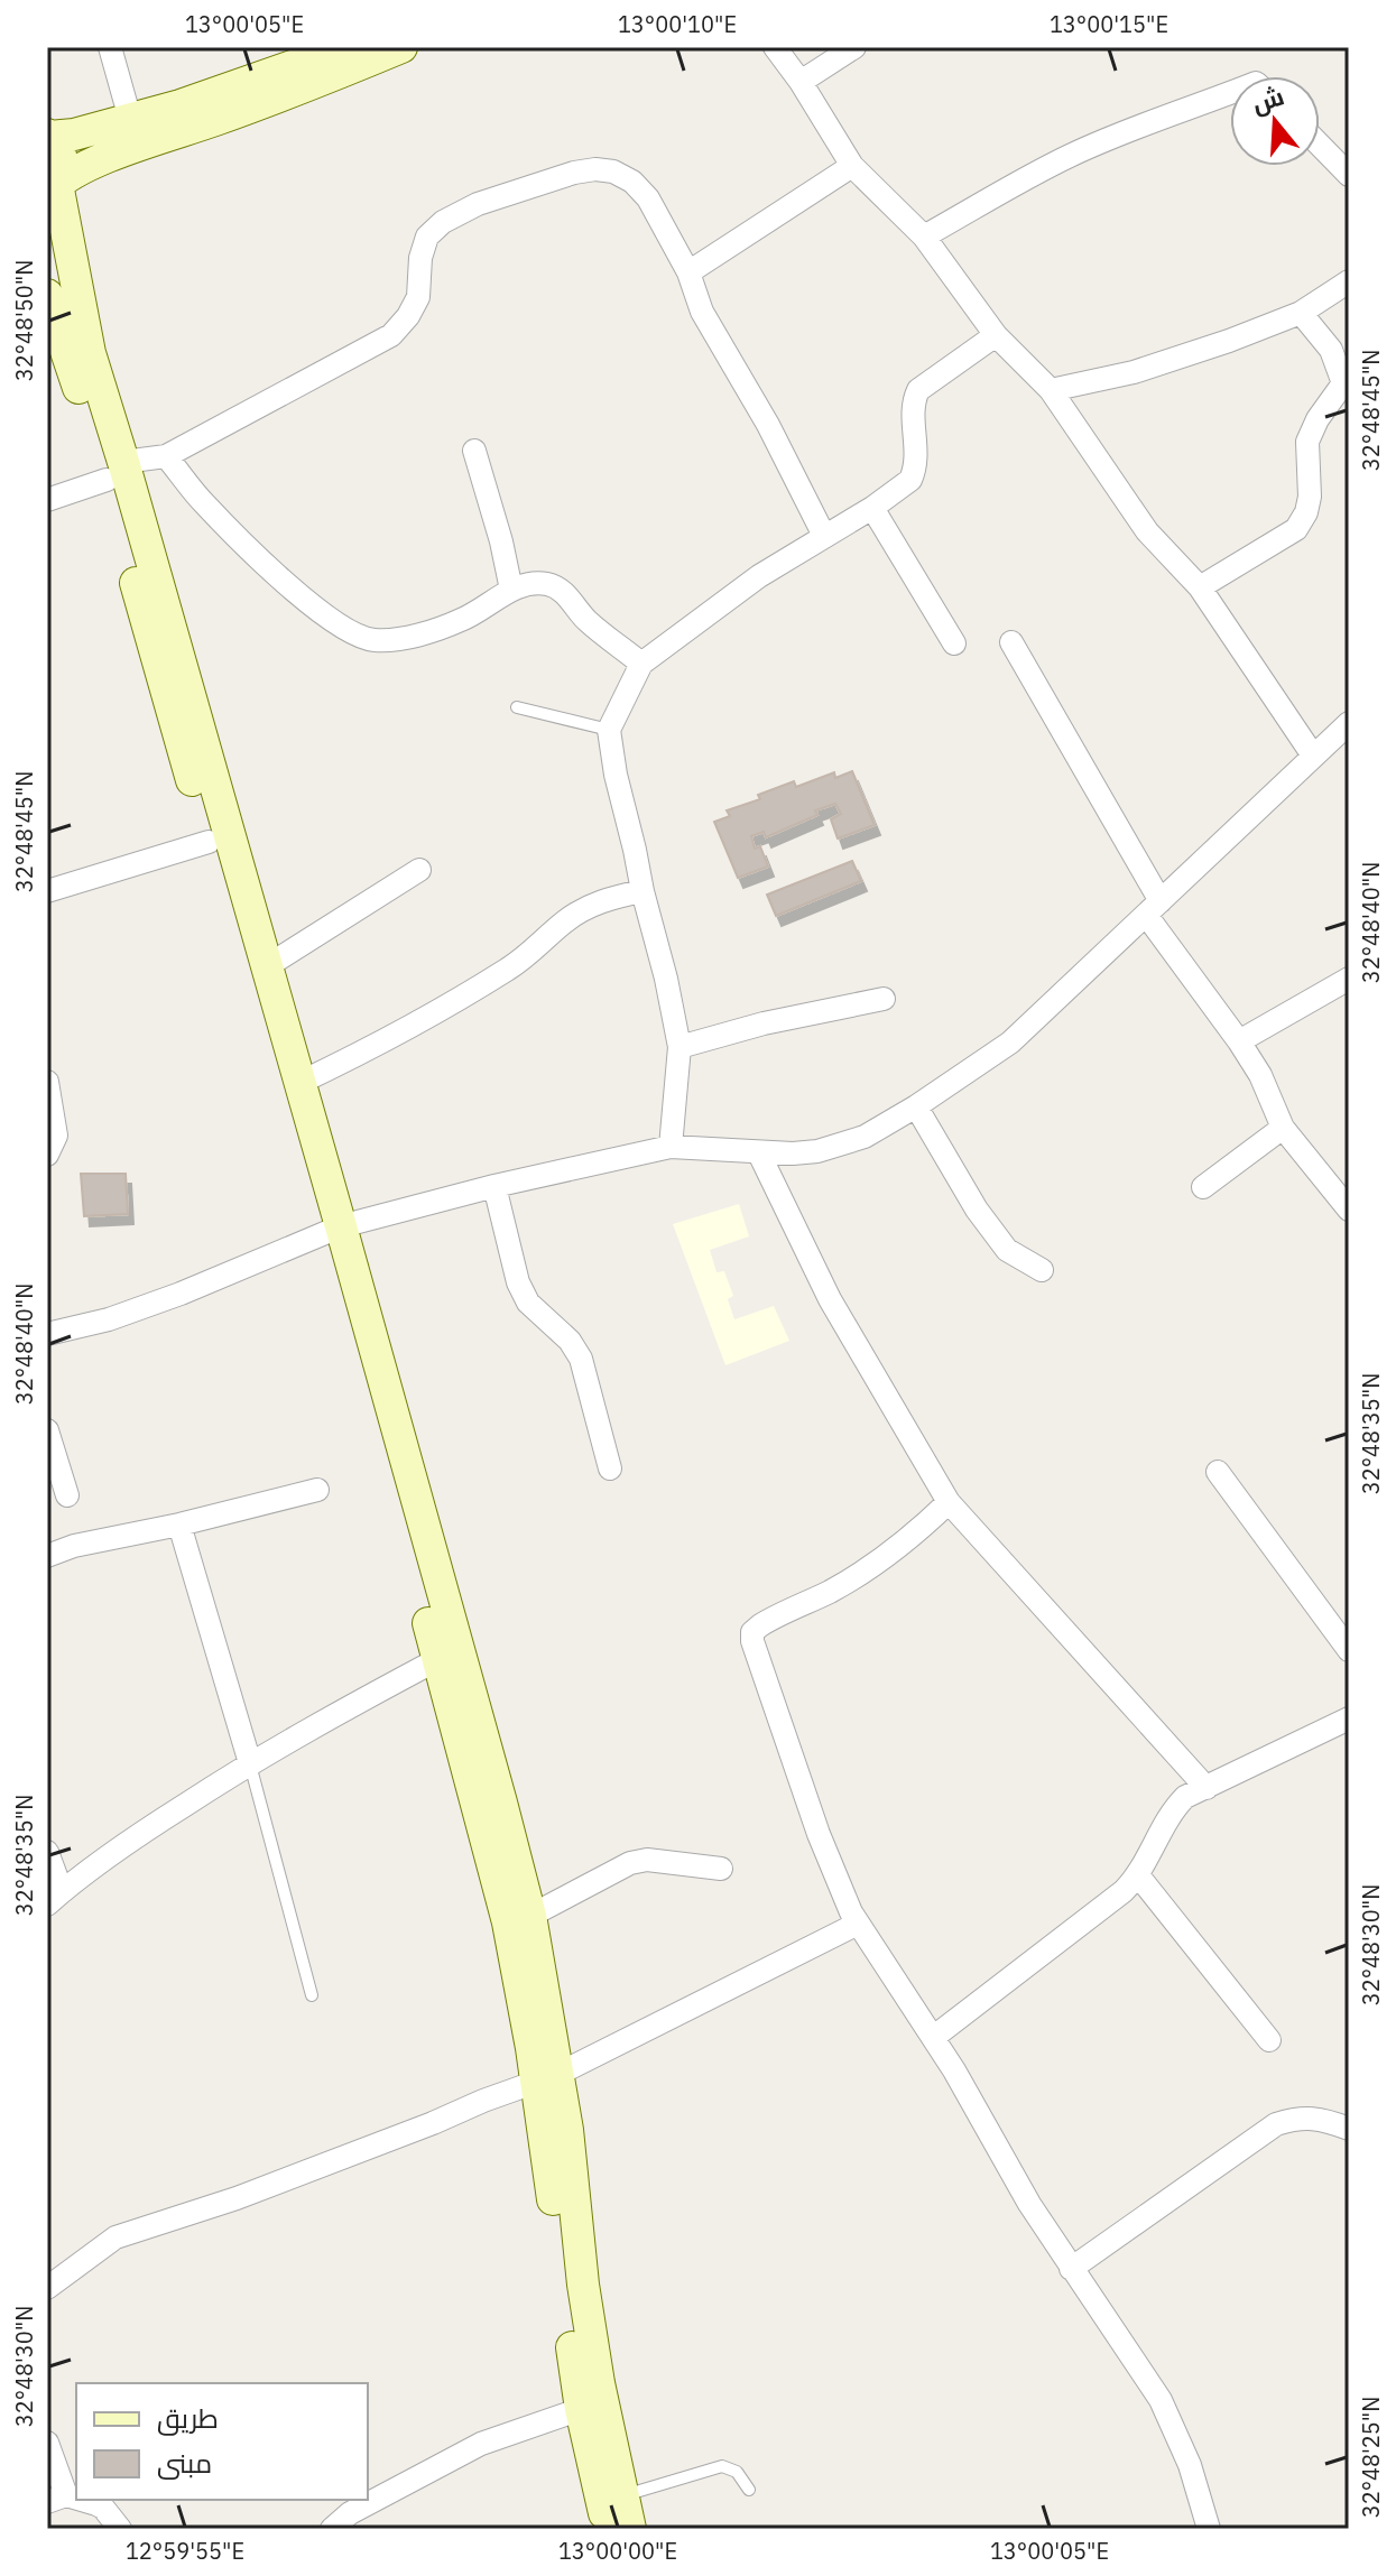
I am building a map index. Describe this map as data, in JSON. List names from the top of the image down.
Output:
{
  "legend": ["طريق", "مبنى"],
  "north": "top",
  "coordinates": [
    "13°00'05\"E",
    "13°00'10\"E",
    "13°00'15\"E",
    "32°48'50\"N",
    "32°48'45\"N",
    "32°48'40\"N",
    "32°48'35\"N",
    "32°48'30\"N",
    "32°48'25\"N",
    "12°59'55\"E",
    "13°00'00\"E"
  ]
}
